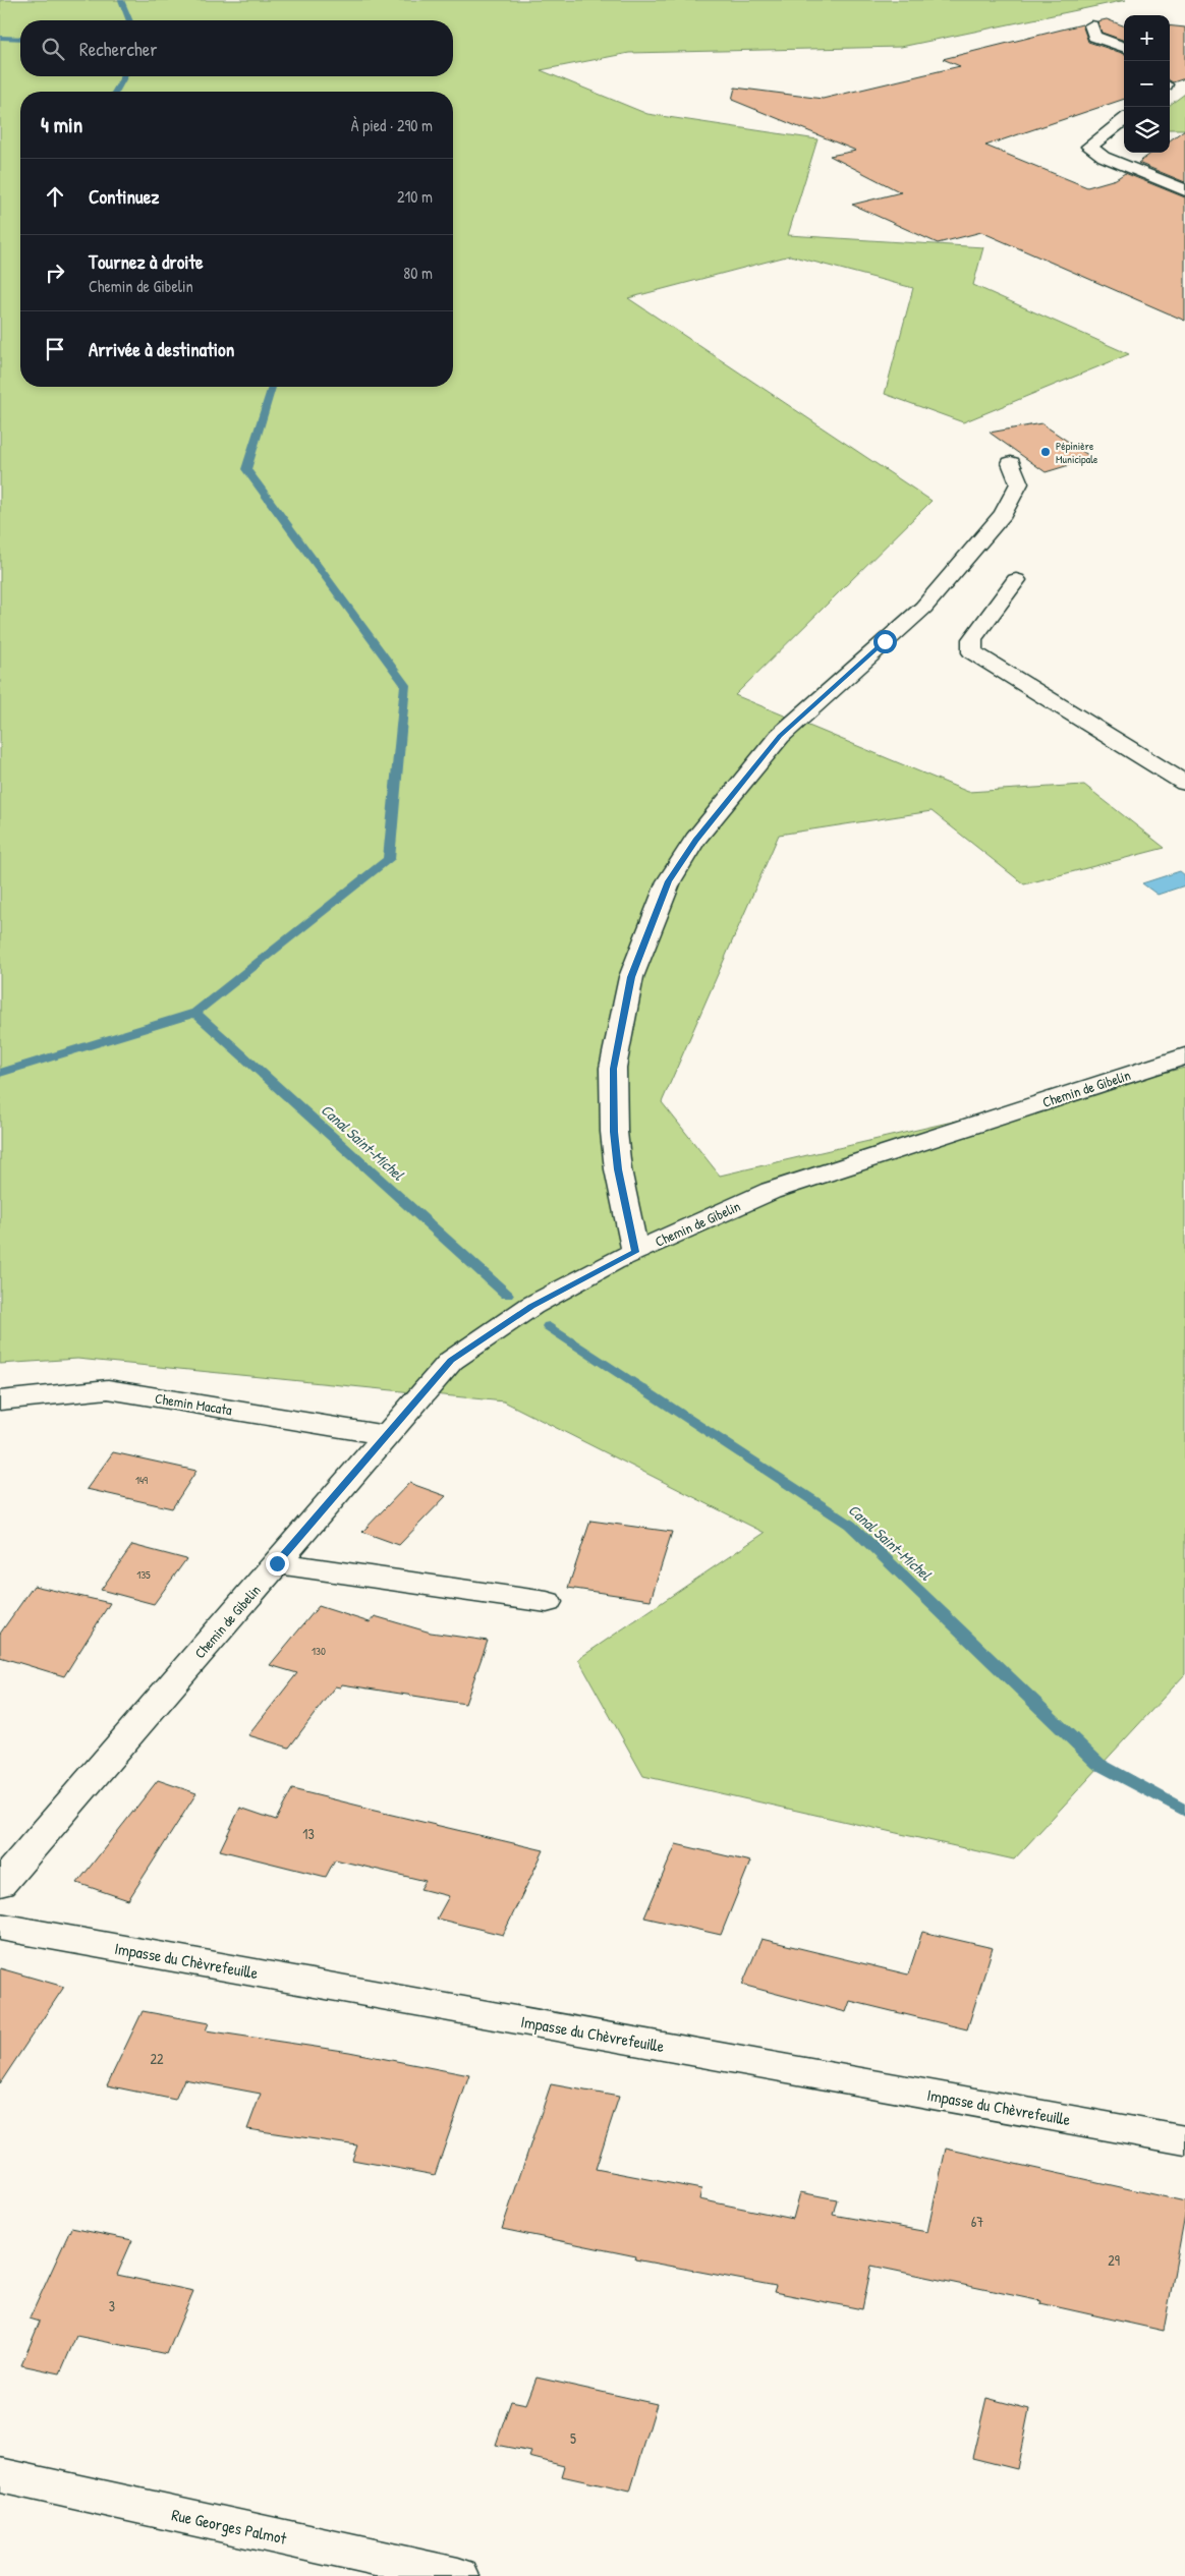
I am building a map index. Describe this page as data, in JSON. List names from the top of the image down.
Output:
{
  "streets": {
    "street": [
      "Chemin de Gibelin",
      "Chemin Macata",
      "Impasse du Chèvrefeuille",
      "Rue Georges Palmot"
    ]
  },
  "crossings": [
    ["Chemin de Gibelin", "Chemin Macata"]
  ],
  "water": ["Canal Saint-Michel"],
  "places": ["Pépinière Municipale"],
  "house_numbers": [
    "149",
    "135",
    "130",
    "13",
    "22",
    "67",
    "29",
    "3",
    "5"
  ],
  "page": {
    "map_buttons": ["+", "−"],
    "search": "Rechercher",
    "heading": ["4 min", "À pied · 290 m"],
    "list": [
      ["Continuez", "210 m"],
      ["Tournez à droite", "Chemin de Gibelin", "80 m"],
      "Arrivée à destination"
    ]
  }
}
